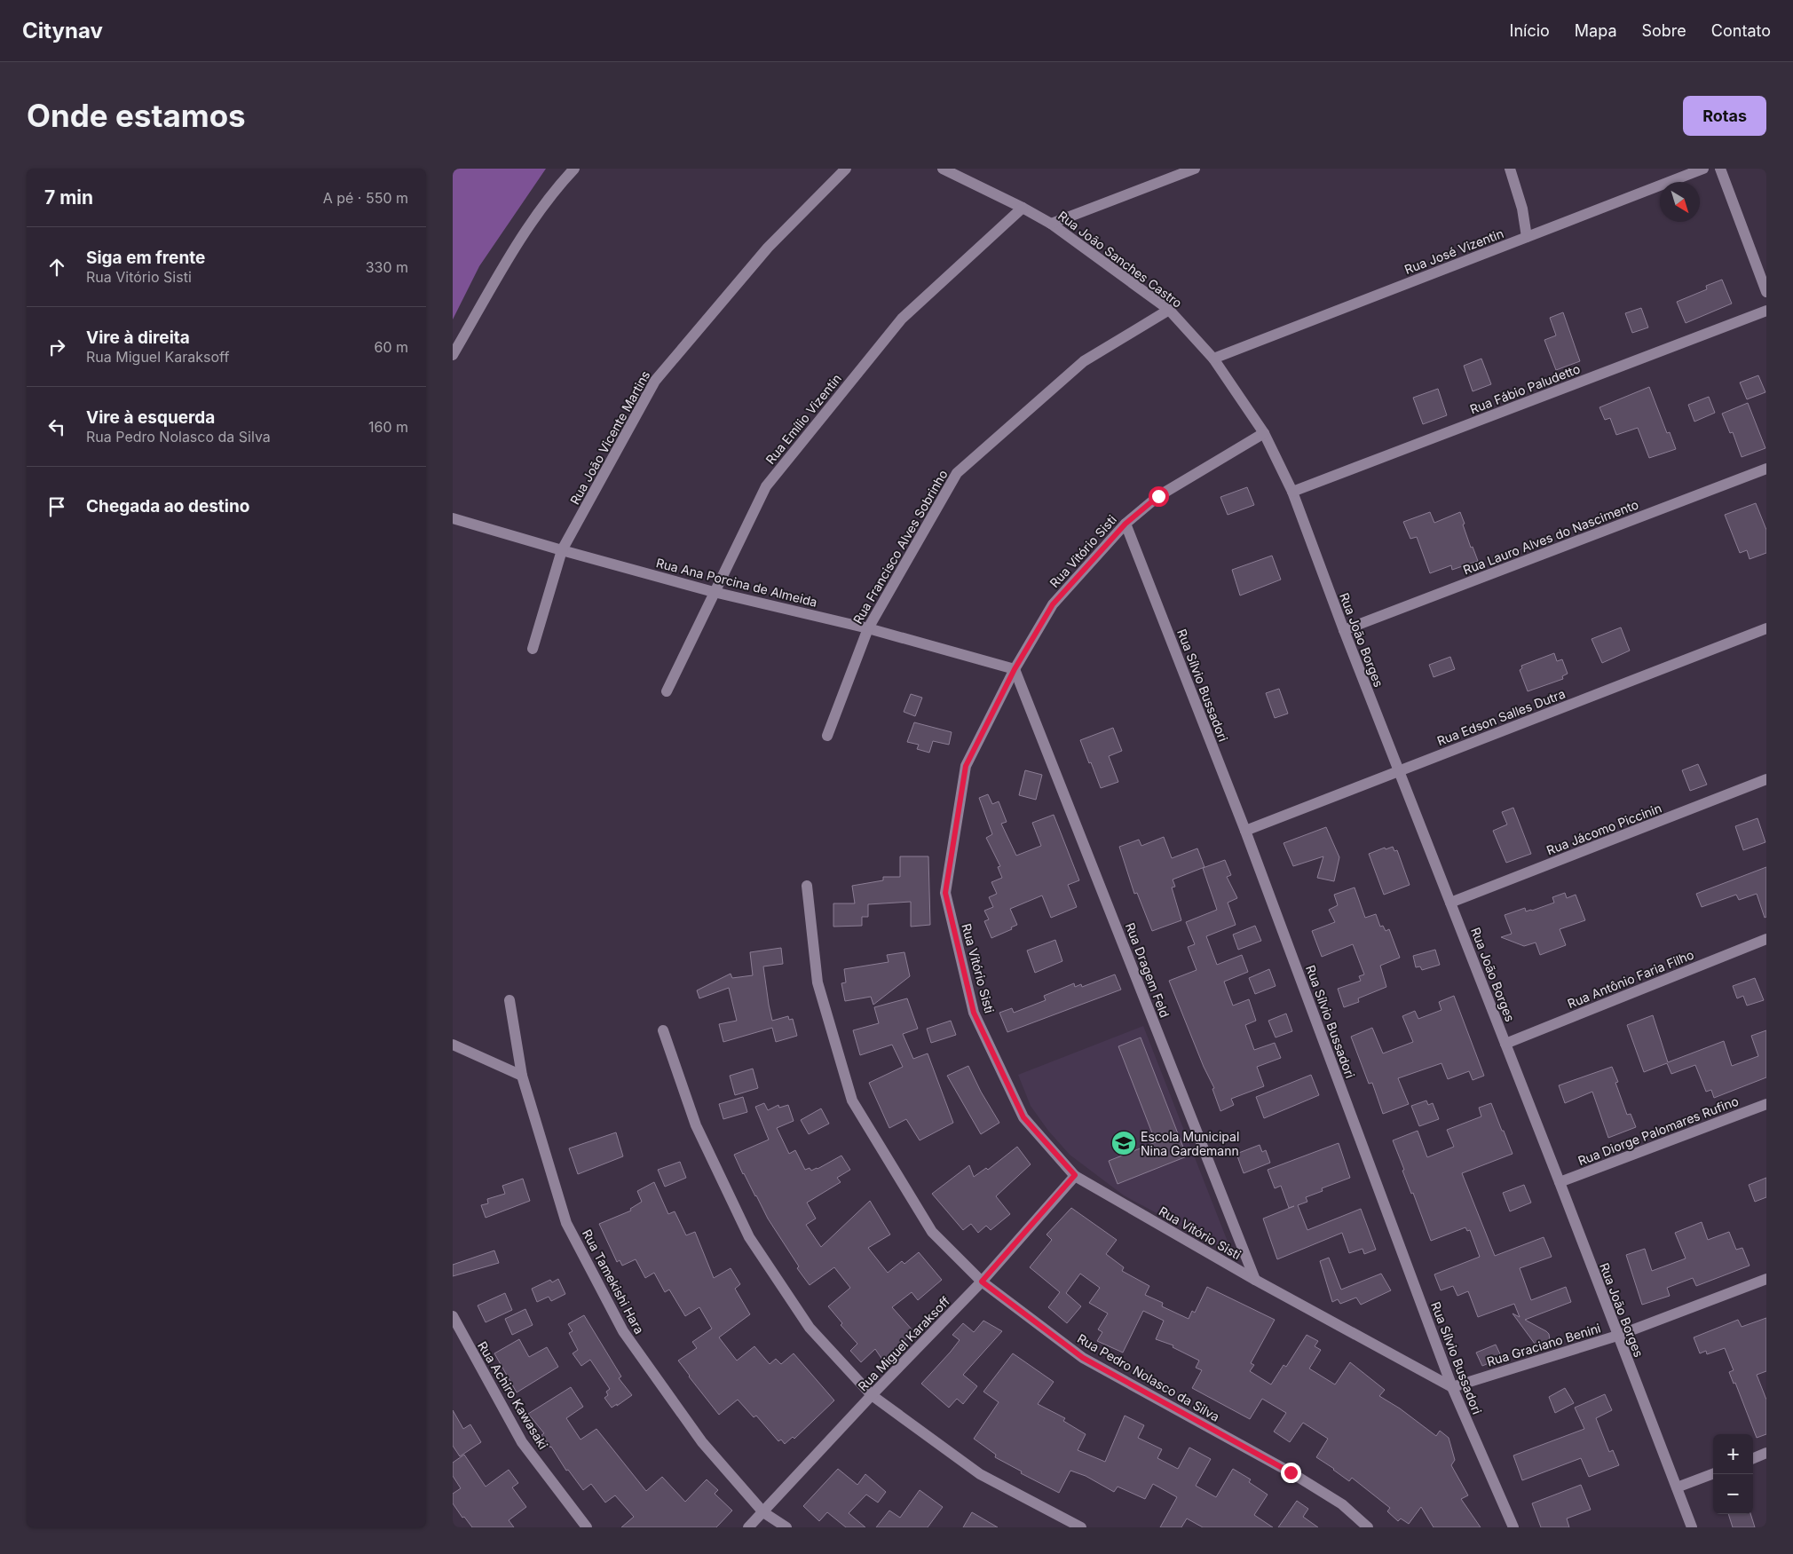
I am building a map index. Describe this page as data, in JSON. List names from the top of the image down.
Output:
{
  "streets": {
    "street": [
      "Rua José Vizentin",
      "Rua João Sanches Castro",
      "Rua Fábio Paludetto",
      "Rua Emílio Vizentin",
      "Rua João Vicente Martins",
      "Rua Lauro Alves do Nascimento",
      "Rua Francisco Alves Sobrinho",
      "Rua Vitório Sisti",
      "Rua Ana Porcina de Almeida",
      "Rua João Borges",
      "Rua Sílvio Bussadori",
      "Rua Edson Salles Dutra",
      "Rua Jácomo Piccinin",
      "Rua Dragem Feld",
      "Rua Antônio Faria Filho",
      "Rua Diorge Palomares Rufino",
      "Rua Tamekishi Hara",
      "Rua Miguel Karaksoff",
      "Rua Graciano Benini",
      "Rua Pedro Nolasco da Silva",
      "Rua Achiro Kawasaki"
    ]
  },
  "crossings": [
    ["Rua José Vizentin", "Rua João Sanches Castro"],
    ["Rua João Sanches Castro", "Rua Emílio Vizentin"],
    ["Rua João Sanches Castro", "Rua Francisco Alves Sobrinho"],
    ["Rua João Sanches Castro", "Rua Vitório Sisti"],
    ["Rua João Sanches Castro", "Rua João Borges"],
    ["Rua Fábio Paludetto", "Rua João Borges"],
    ["Rua Emílio Vizentin", "Rua Ana Porcina de Almeida"],
    ["Rua João Vicente Martins", "Rua Ana Porcina de Almeida"],
    ["Rua Lauro Alves do Nascimento", "Rua João Borges"],
    ["Rua Francisco Alves Sobrinho", "Rua Ana Porcina de Almeida"],
    ["Rua Vitório Sisti", "Rua Ana Porcina de Almeida"],
    ["Rua Vitório Sisti", "Rua João Borges"],
    ["Rua Vitório Sisti", "Rua Sílvio Bussadori"],
    ["Rua Vitório Sisti", "Rua Dragem Feld"],
    ["Rua Vitório Sisti", "Rua Miguel Karaksoff"],
    ["Rua Vitório Sisti", "Rua Graciano Benini"],
    ["Rua Ana Porcina de Almeida", "Rua Dragem Feld"],
    ["Rua João Borges", "Rua Edson Salles Dutra"],
    ["Rua João Borges", "Rua Jácomo Piccinin"],
    ["Rua João Borges", "Rua Antônio Faria Filho"],
    ["Rua João Borges", "Rua Diorge Palomares Rufino"],
    ["Rua João Borges", "Rua Graciano Benini"],
    ["Rua Sílvio Bussadori", "Rua Edson Salles Dutra"],
    ["Rua Sílvio Bussadori", "Rua Graciano Benini"],
    ["Rua Tamekishi Hara", "Rua Miguel Karaksoff"],
    ["Rua Miguel Karaksoff", "Rua Pedro Nolasco da Silva"]
  ],
  "places": {
    "school or university": ["Escola Municipal Nina Gardemann"]
  },
  "north": "bottom right",
  "page": {
    "header": "Citynav",
    "nav": [
      "Início",
      "Mapa",
      "Sobre",
      "Contato"
    ],
    "buttons": "Rotas",
    "title": "Onde estamos",
    "heading": ["7 min", "A pé · 550 m"],
    "list": [
      ["Siga em frente", "Rua Vitório Sisti", "330 m"],
      ["Vire à direita", "Rua Miguel Karaksoff", "60 m"],
      ["Vire à esquerda", "Rua Pedro Nolasco da Silva", "160 m"],
      "Chegada ao destino"
    ],
    "map_buttons": ["+", "−"]
  }
}
